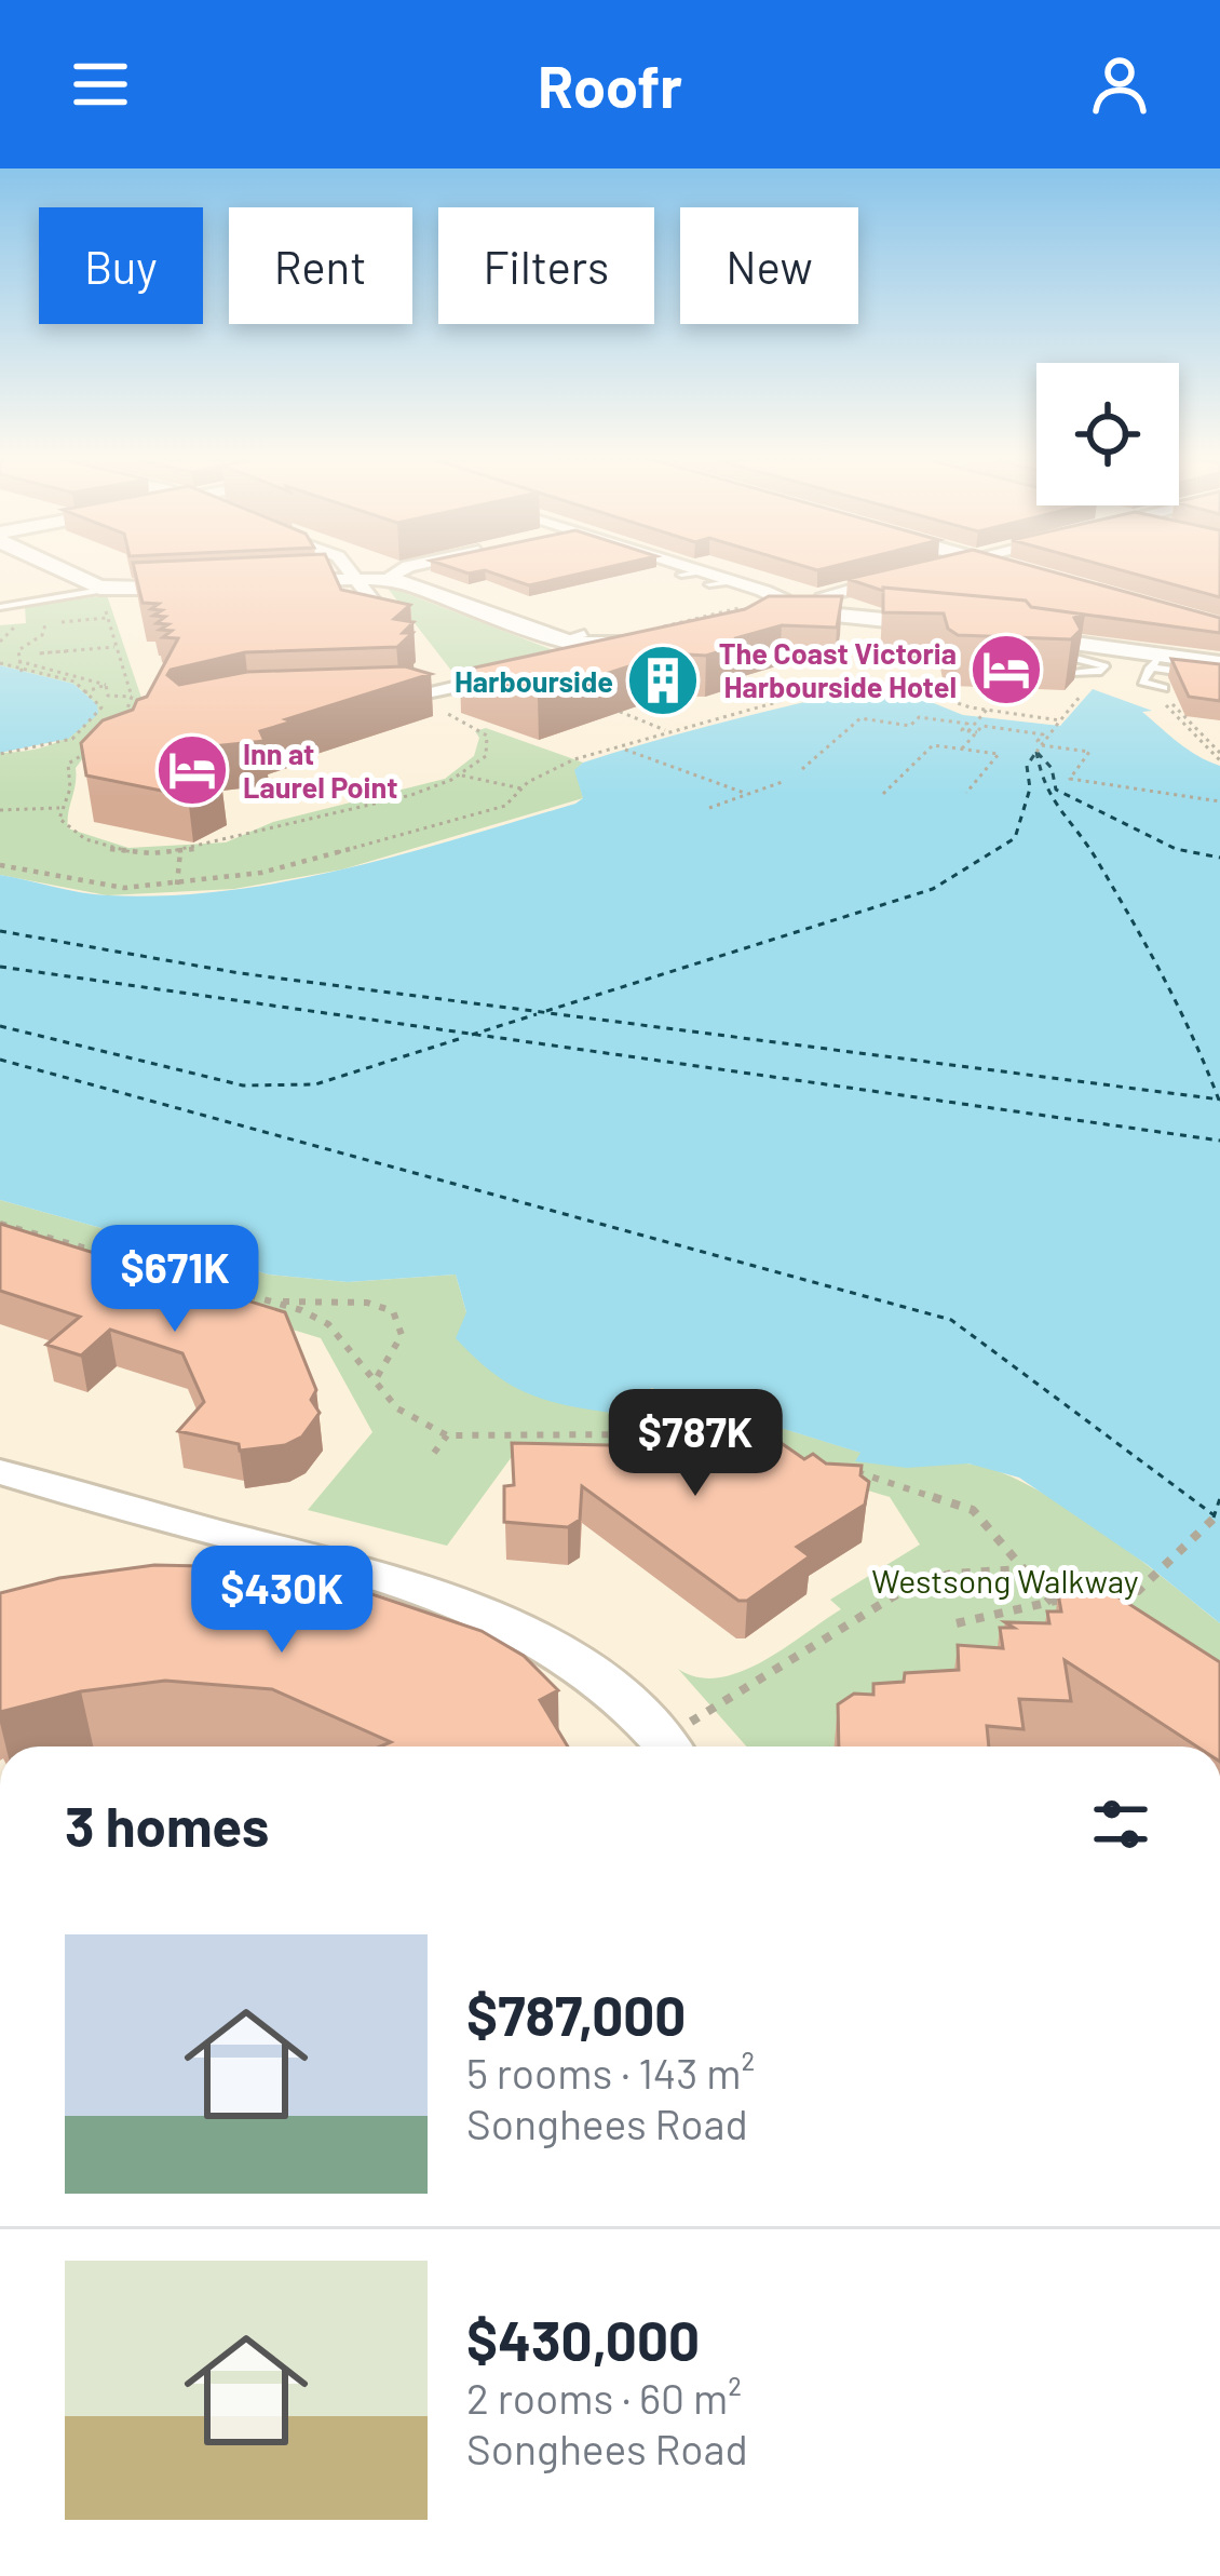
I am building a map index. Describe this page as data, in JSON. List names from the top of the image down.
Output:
{
  "parks": ["Westsong Walkway"],
  "places": {
    "hotel": ["The Coast Victoria Harbourside Hotel", "Inn at Laurel Point"],
    "building": ["Harbourside"]
  },
  "page": {
    "header": "Roofr",
    "chip": [
      "Buy",
      "Rent",
      "Filters",
      "New"
    ],
    "price": ["$671K", "$787K", "$430K"],
    "heading": "3 homes",
    "list": [
      {
        "name": "$787,000",
        "note": "5 rooms · 143 m² · Songhees Road"
      },
      {
        "name": "$430,000",
        "note": "2 rooms · 60 m² · Songhees Road"
      }
    ]
  }
}
